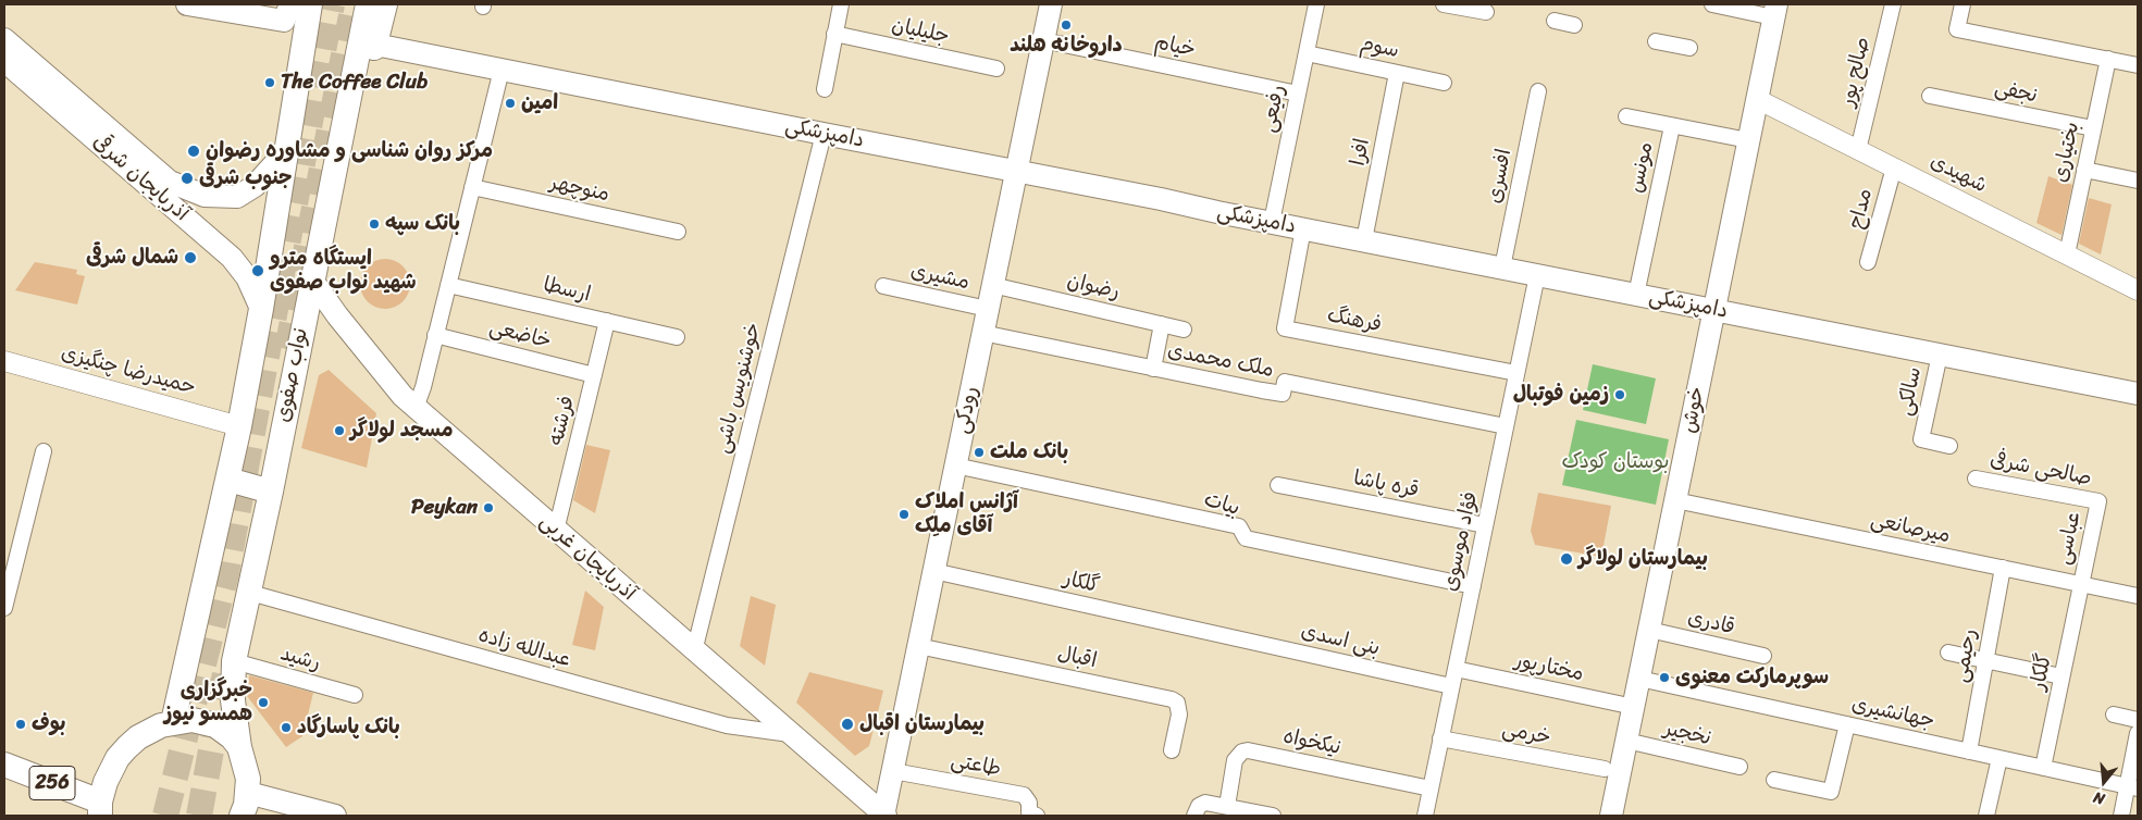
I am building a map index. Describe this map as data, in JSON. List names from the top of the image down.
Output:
{
  "streets": {
    "main road": [
      "دامپزشکی",
      "آذربایجان شرقی",
      "نواب صفوی",
      "رودکی",
      "خوش",
      "آذربایجان غربی",
      "256"
    ],
    "street": [
      "جلیلیان",
      "خیام",
      "سوم",
      "صالح پور",
      "نجفی",
      "رفیعی",
      "افرا",
      "بختیاری",
      "مونس",
      "شهیدی",
      "افسری",
      "منوچهر",
      "مداح",
      "مشیری",
      "رضوان",
      "ارسطا",
      "فرهنگ",
      "خاضعی",
      "ملک محمدی",
      "حمیدرضا چنگیزی",
      "خوشنویس باشی",
      "سالکی",
      "فرشته",
      "صالحی شرفی",
      "قره پاشا",
      "بیات",
      "میرصانعی",
      "عباسی",
      "فؤاد موسوی",
      "گلکار",
      "قادری",
      "بنی اسدی",
      "عبدالله زاده",
      "رحیمی",
      "اقبال",
      "رشید",
      "مختارپور",
      "جهانشیری",
      "خرمی",
      "نخجیر",
      "نیکخواه",
      "طاعتی"
    ]
  },
  "crossings": [
    ["خیام", "رفیعی"],
    ["خیام", "رودکی"],
    ["سوم", "رفیعی"],
    ["سوم", "افرا"],
    ["صالح پور", "شهیدی"],
    ["نجفی", "بختیاری"],
    ["رفیعی", "دامپزشکی"],
    ["دامپزشکی", "افرا"],
    ["دامپزشکی", "مونس"],
    ["دامپزشکی", "افسری"],
    ["دامپزشکی", "فرهنگ"],
    ["دامپزشکی", "خوشنویس باشی"],
    ["دامپزشکی", "سالکی"],
    ["دامپزشکی", "رودکی"],
    ["دامپزشکی", "خوش"],
    ["دامپزشکی", "فؤاد موسوی"],
    ["بختیاری", "شهیدی"],
    ["مونس", "خوش"],
    ["شهیدی", "مداح"],
    ["شهیدی", "خوش"],
    ["آذربایجان شرقی", "نواب صفوی"],
    ["مشیری", "رودکی"],
    ["رضوان", "رودکی"],
    ["ارسطا", "فرشته"],
    ["فرهنگ", "فؤاد موسوی"],
    ["خاضعی", "فرشته"],
    ["ملک محمدی", "رودکی"],
    ["ملک محمدی", "فؤاد موسوی"],
    ["حمیدرضا چنگیزی", "نواب صفوی"],
    ["نواب صفوی", "آذربایجان غربی"],
    ["نواب صفوی", "عبدالله زاده"],
    ["نواب صفوی", "رشید"],
    ["خوشنویس باشی", "آذربایجان غربی"],
    ["رودکی", "بیات"],
    ["رودکی", "آذربایجان غربی"],
    ["رودکی", "گلکار"],
    ["رودکی", "اقبال"],
    ["رودکی", "طاعتی"],
    ["خوش", "میرصانعی"],
    ["خوش", "قادری"],
    ["خوش", "مختارپور"],
    ["خوش", "جهانشیری"],
    ["خوش", "نخجیر"],
    ["فرشته", "آذربایجان غربی"],
    ["صالحی شرفی", "عباسی"],
    ["قره پاشا", "فؤاد موسوی"],
    ["بیات", "فؤاد موسوی"],
    ["میرصانعی", "عباسی"],
    ["میرصانعی", "گلکار"],
    ["میرصانعی", "رحیمی"],
    ["عباسی", "گلکار"],
    ["فؤاد موسوی", "بنی اسدی"],
    ["فؤاد موسوی", "مختارپور"],
    ["فؤاد موسوی", "خرمی"],
    ["فؤاد موسوی", "نیکخواه"],
    ["آذربایجان غربی", "عبدالله زاده"],
    ["گلکار", "بنی اسدی"],
    ["گلکار", "جهانشیری"],
    ["رحیمی", "جهانشیری"]
  ],
  "parks": ["بوستان کودک"],
  "places": [
    "داروخانه هلند",
    "The Coffee Club",
    "امین",
    "مرکز روان شناسی و مشاوره رضوان",
    "جنوب شرقی",
    "بانک سپه",
    "شمال شرقی",
    "ایستگاه مترو شهید نواب صفوی",
    "زمین فوتبال",
    "مسجد لولاگر",
    "بانک ملت",
    "Peykan",
    "آژانس املاک آقای ملِک",
    "بیمارستان لولاگر",
    "سوپرمارکت معنوی",
    "خبرگزاری همسو نیوز",
    "بوف",
    "بیمارستان اقبال",
    "بانک پاسارگاد"
  ],
  "north": "bottom"
}
